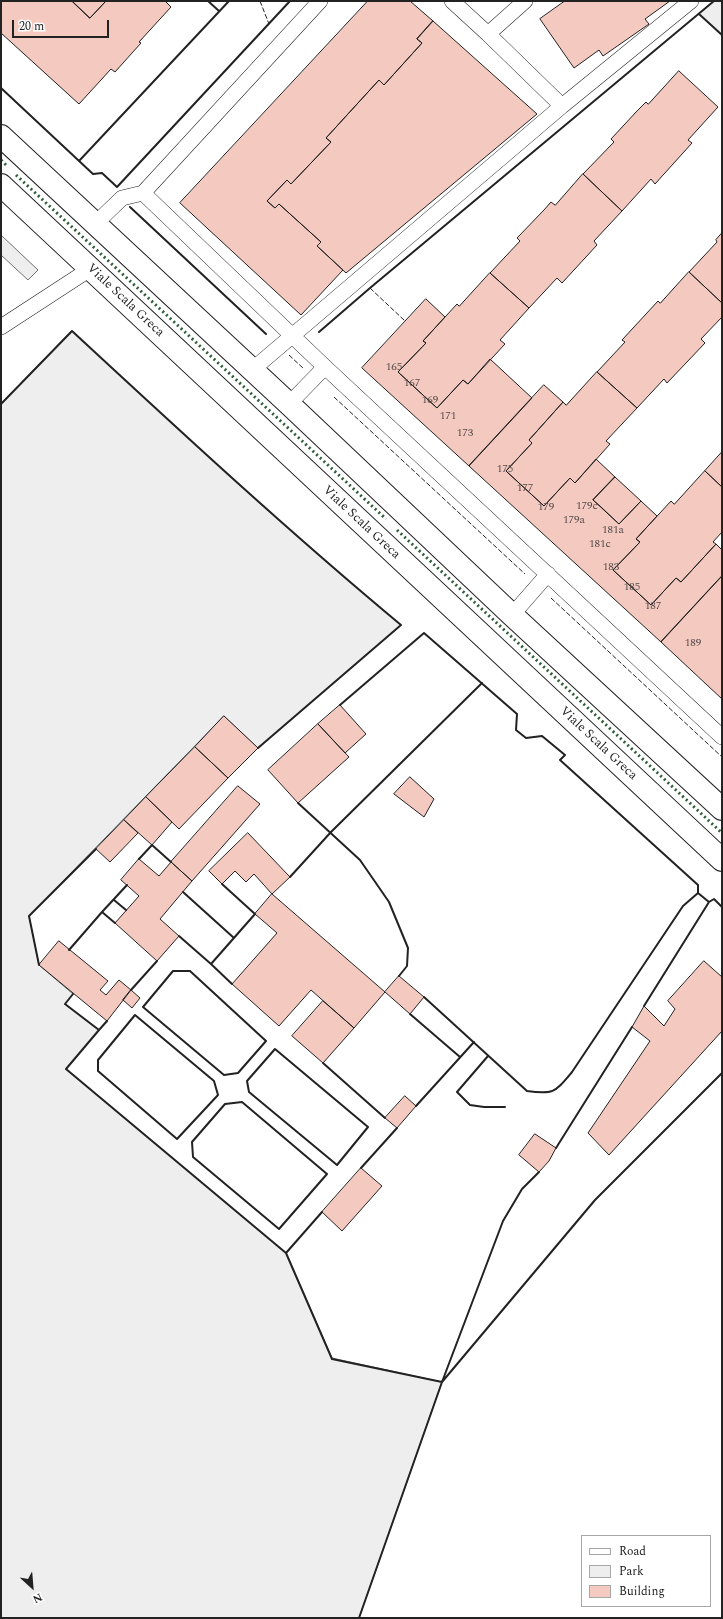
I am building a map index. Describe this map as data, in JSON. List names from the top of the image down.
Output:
{
  "streets": {
    "main road": ["Viale Scala Greca"]
  },
  "house_numbers": [
    "165",
    "167",
    "169",
    "171",
    "173",
    "175",
    "177",
    "179c",
    "179",
    "179a",
    "181a",
    "181c",
    "183",
    "185",
    "187",
    "189"
  ],
  "legend": ["Road", "Park", "Building"],
  "scale_bar": "20 m",
  "north": "bottom right"
}
